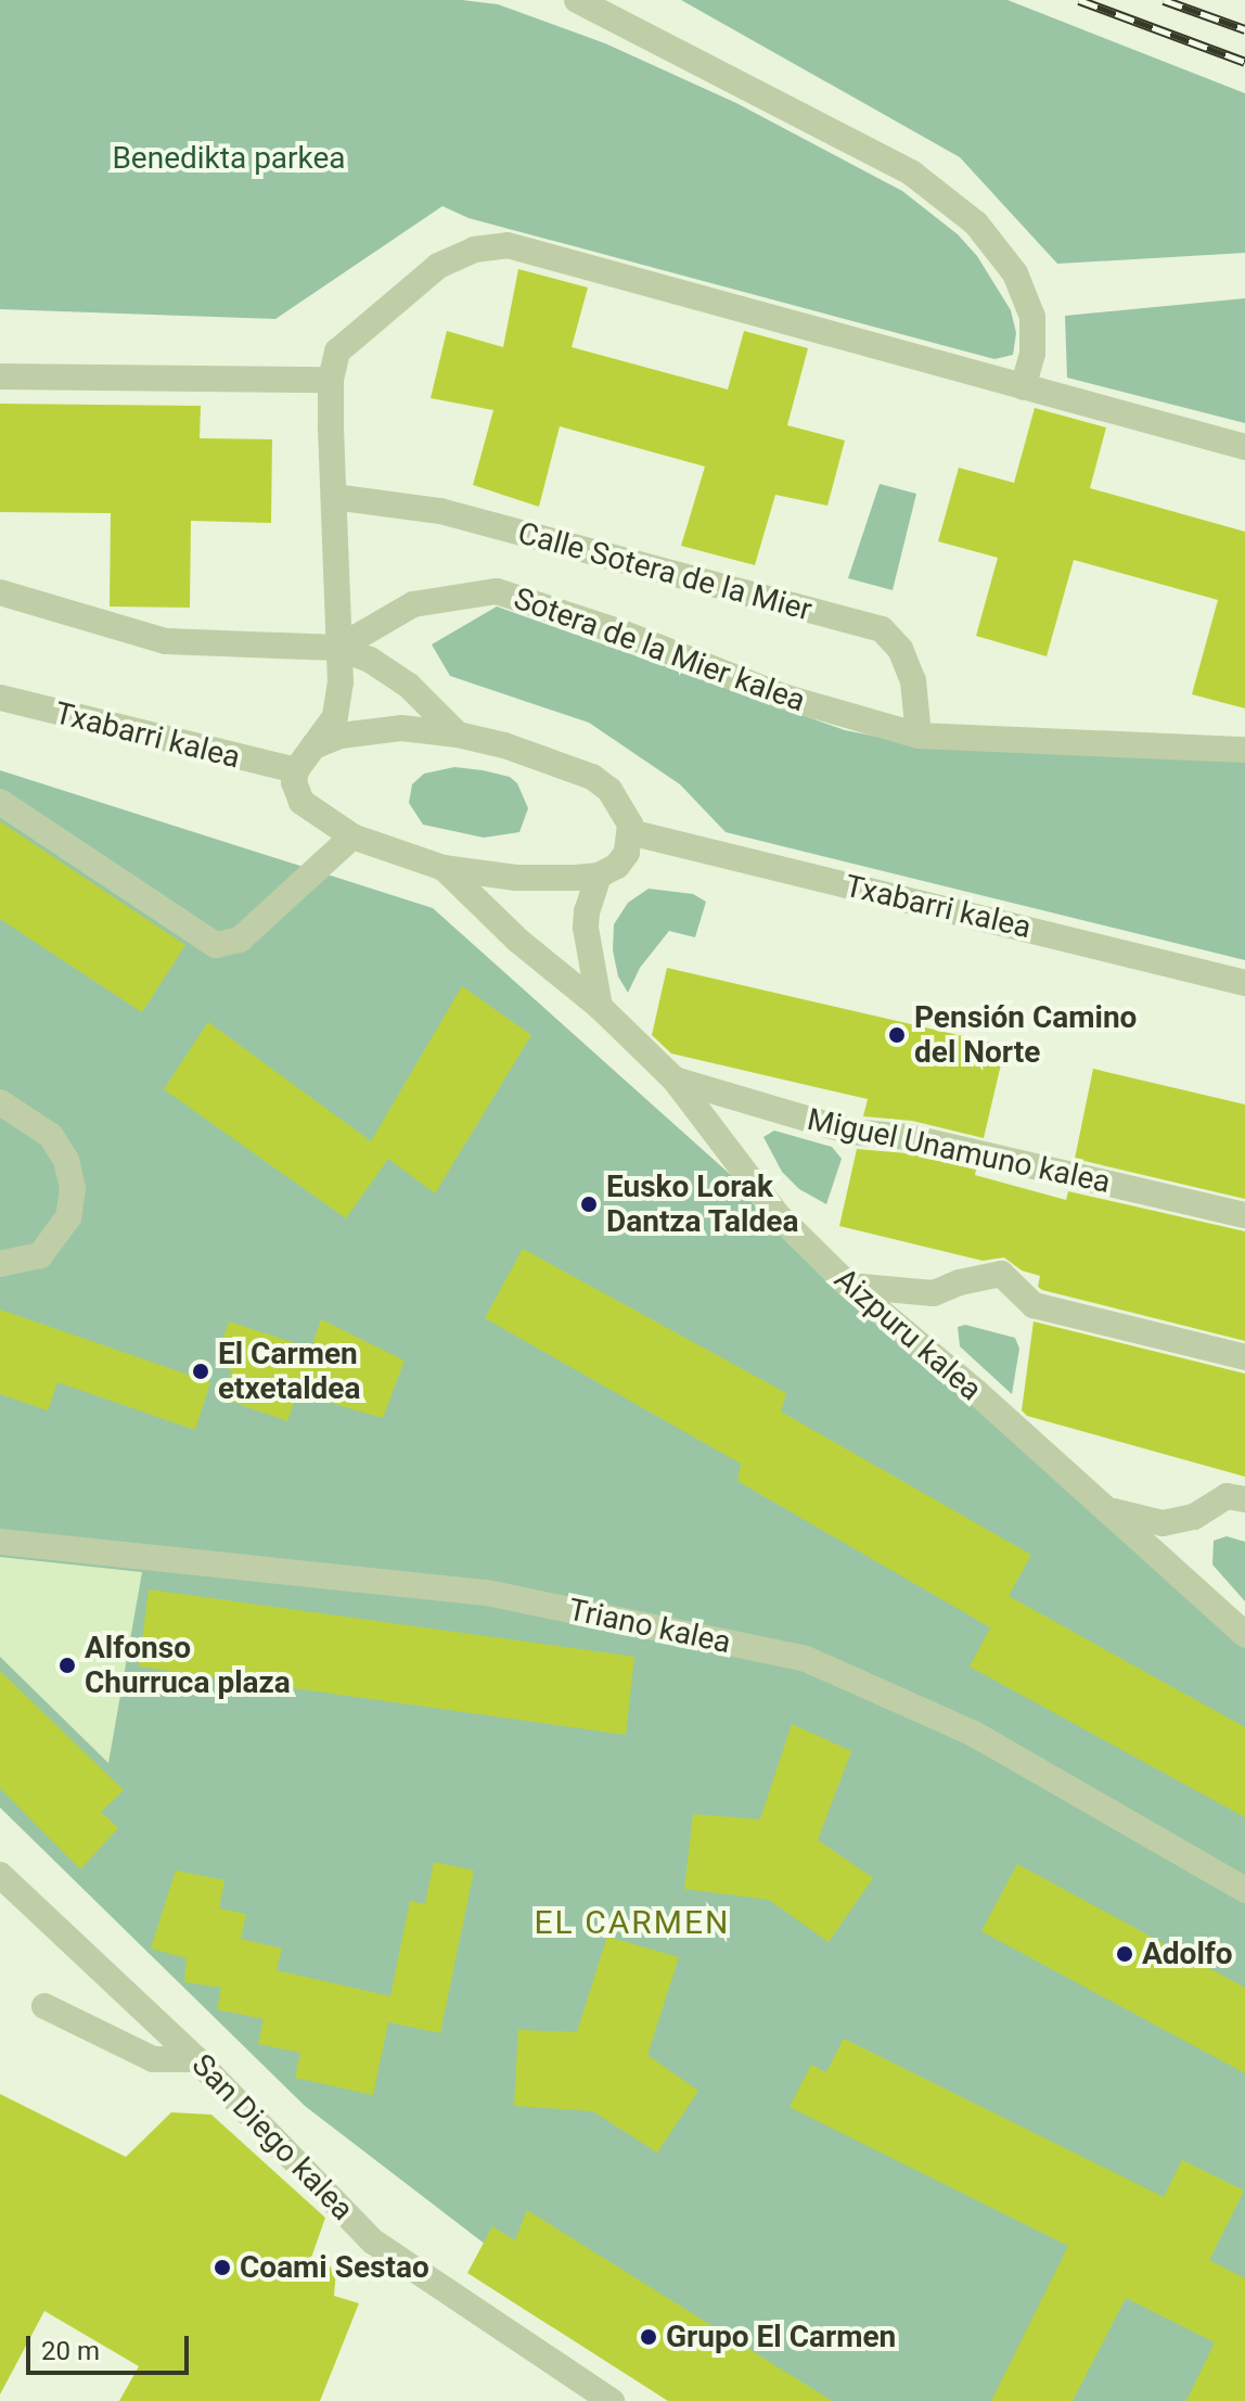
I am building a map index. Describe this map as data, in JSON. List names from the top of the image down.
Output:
{
  "streets": {
    "street": [
      "Calle Sotera de la Mier",
      "Sotera de la Mier kalea",
      "Txabarri kalea",
      "Miguel Unamuno kalea",
      "Aizpuru kalea",
      "Triano kalea",
      "San Diego kalea"
    ]
  },
  "crossings": [
    ["Calle Sotera de la Mier", "Sotera de la Mier kalea"],
    ["Miguel Unamuno kalea", "Aizpuru kalea"]
  ],
  "districts": ["EL CARMEN"],
  "parks": ["Benedikta parkea"],
  "places": [
    "Pensión Camino del Norte",
    "Eusko Lorak Dantza Taldea",
    "El Carmen etxetaldea",
    "Alfonso Churruca plaza",
    "Adolfo",
    "Coami Sestao",
    "Grupo El Carmen"
  ],
  "scale_bar": "20 m"
}
